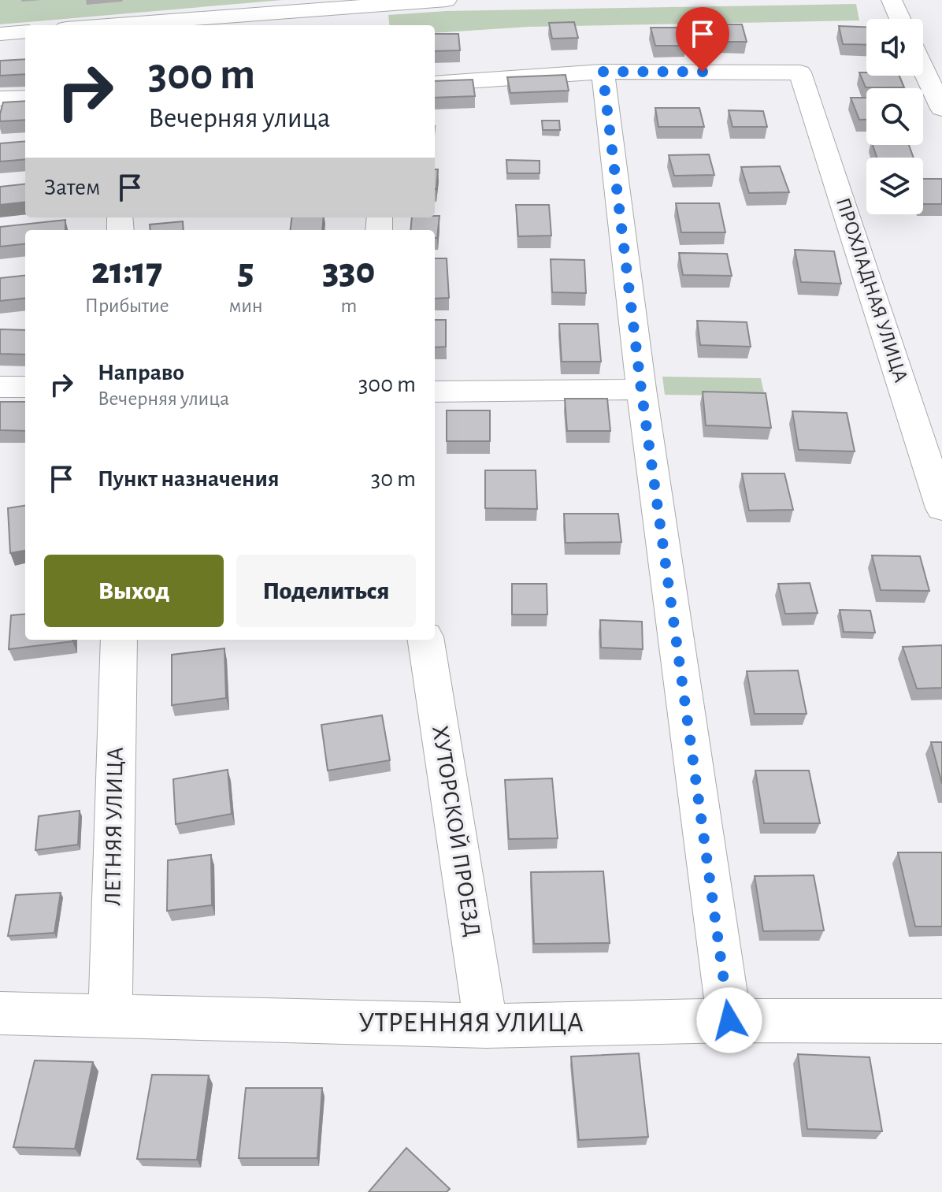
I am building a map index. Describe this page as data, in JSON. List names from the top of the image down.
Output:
{
  "streets": {
    "street": [
      "ПРОХЛАДНАЯ УЛИЦА",
      "ЛЕТНЯЯ УЛИЦА",
      "ХУТОРСКОЙ ПРОЕЗД",
      "УТРЕННЯЯ УЛИЦА"
    ]
  },
  "crossings": [
    ["ЛЕТНЯЯ УЛИЦА", "УТРЕННЯЯ УЛИЦА"],
    ["ХУТОРСКОЙ ПРОЕЗД", "УТРЕННЯЯ УЛИЦА"]
  ],
  "page": {
    "turn": ["300 m", "Вечерняя улица"],
    "then": "Затем",
    "eta": [
      "21:17",
      "Прибытие",
      "5",
      "мин",
      "330",
      "m"
    ],
    "list": [
      {
        "name": "Направо",
        "note": "Вечерняя улица",
        "value": "300 m"
      },
      {
        "name": "Пункт назначения",
        "value": "30 m"
      }
    ],
    "buttons": ["Выход", "Поделиться"]
  }
}
